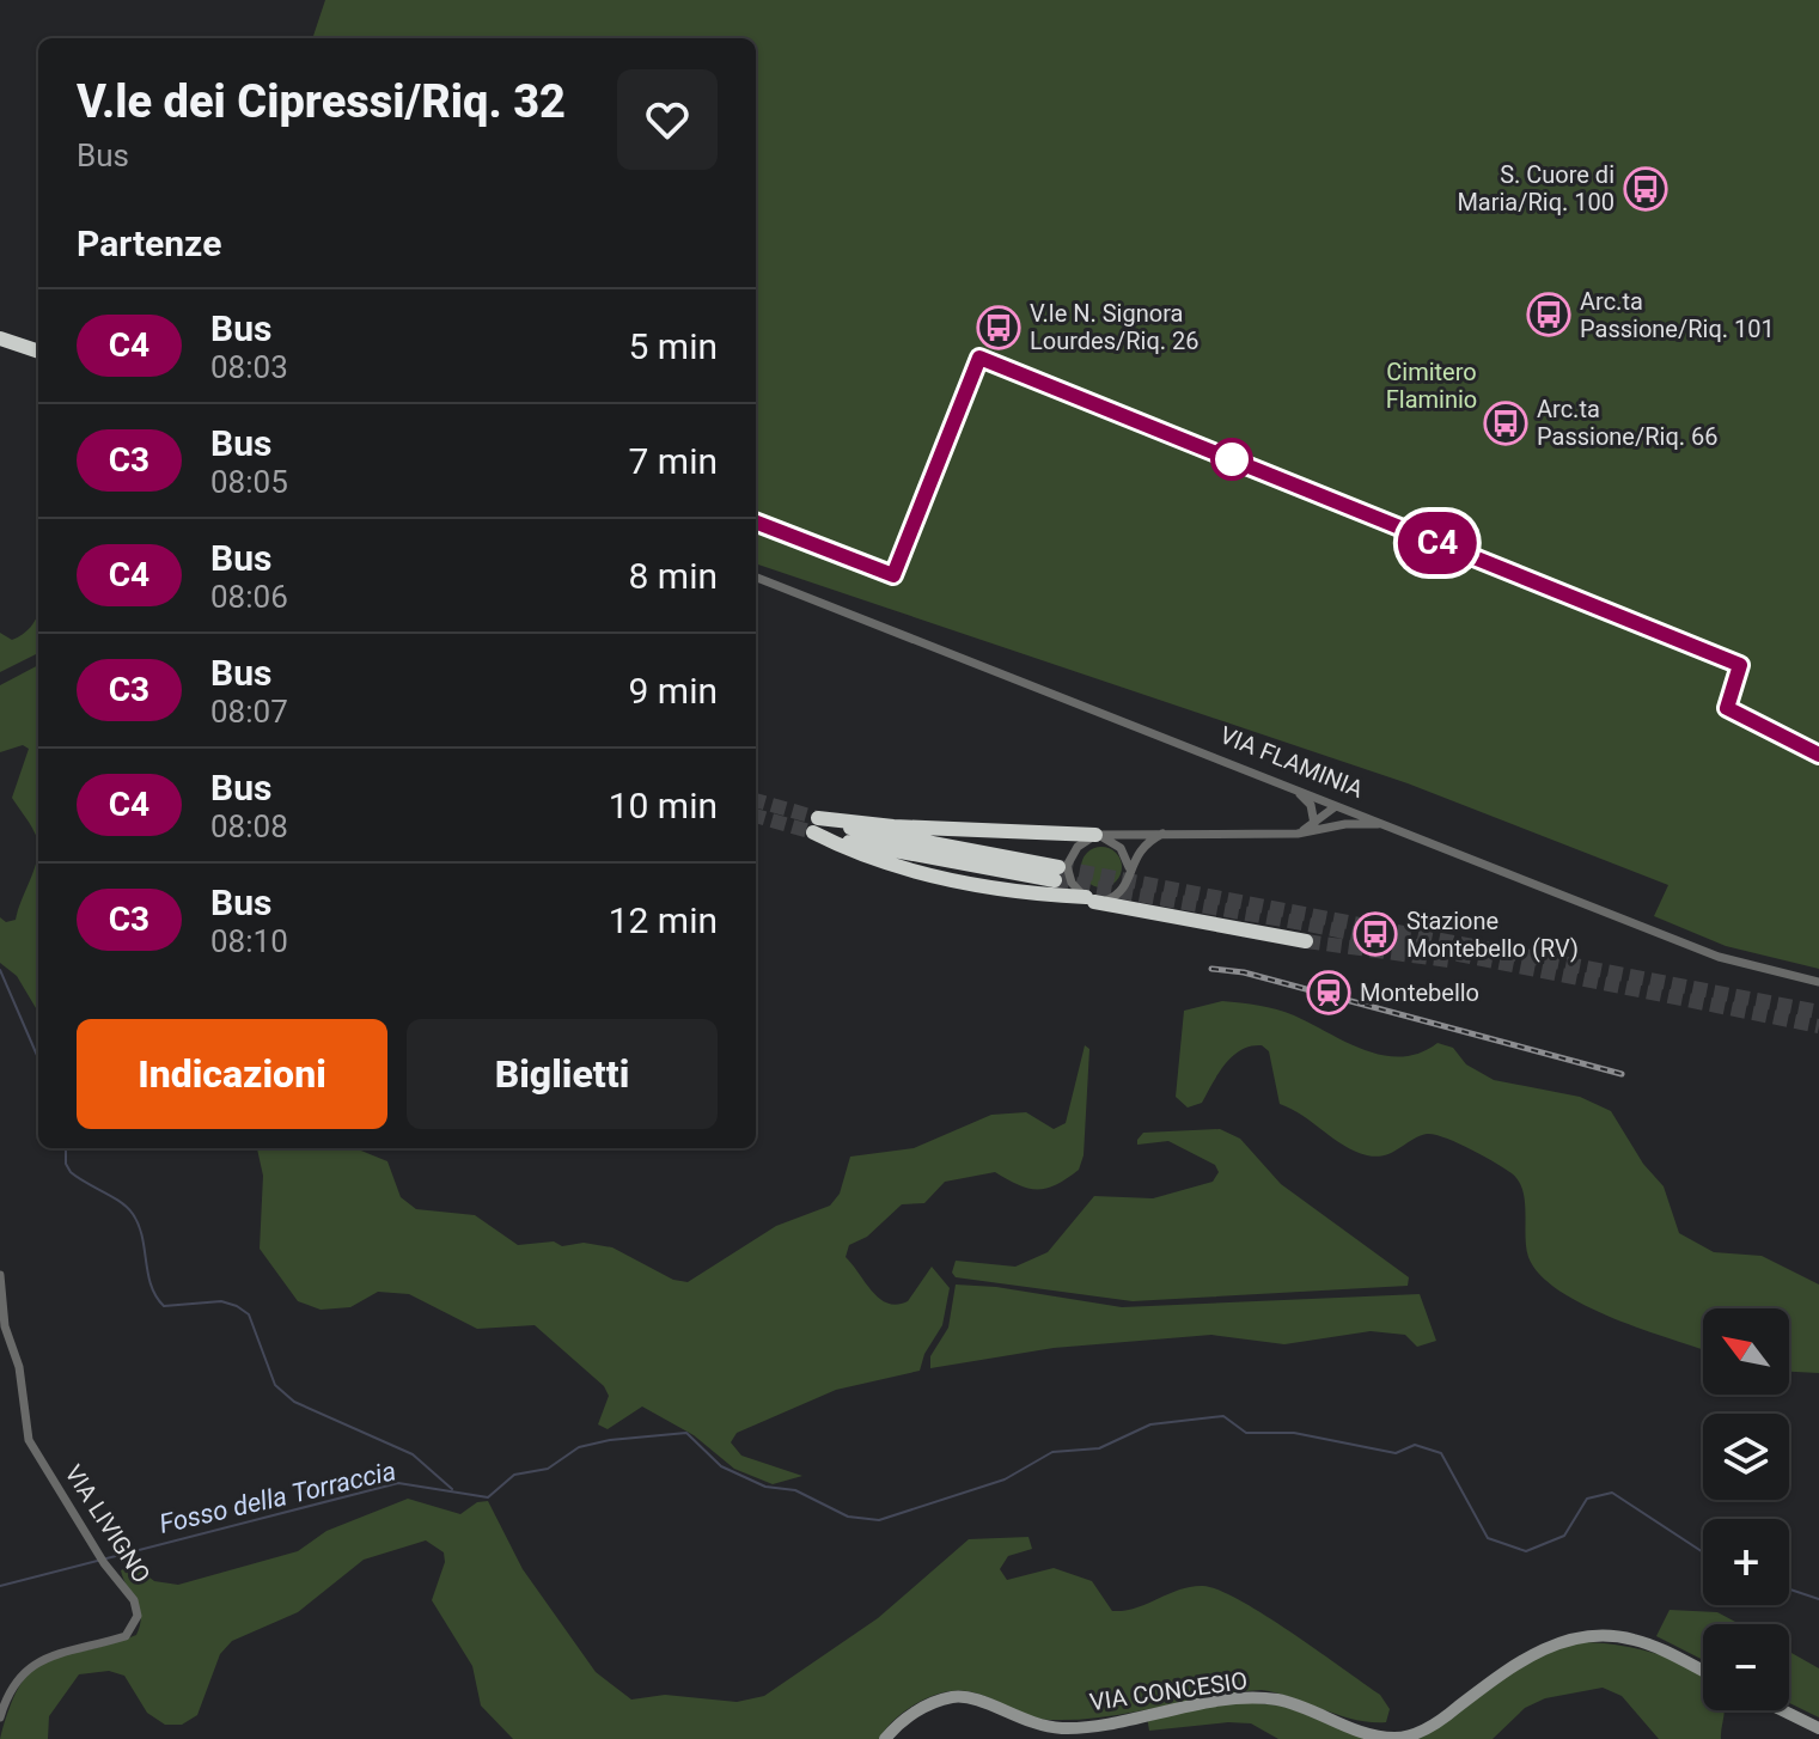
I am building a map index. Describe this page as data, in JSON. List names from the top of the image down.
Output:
{
  "streets": {
    "street": ["VIA FLAMINIA", "VIA LIVIGNO", "VIA CONCESIO"]
  },
  "water": ["Fosso della Torraccia"],
  "parks": ["Cimitero Flaminio"],
  "places": {
    "bus stop": [
      "S. Cuore di Maria/Riq. 100",
      "Arc.ta Passione/Riq. 101",
      "V.le N. Signora Lourdes/Riq. 26",
      "Arc.ta Passione/Riq. 66",
      "Stazione Montebello (RV)"
    ],
    "station": ["Montebello"]
  },
  "lines": ["bus line C4"],
  "north": "top left",
  "page": {
    "on_map": "C4",
    "heading": [
      ["V.le dei Cipressi/Riq. 32", "Bus"],
      "Partenze"
    ],
    "list": [
      {
        "mark": "C4",
        "name": "Bus",
        "note": "08:03",
        "value": "5 min"
      },
      {
        "mark": "C3",
        "name": "Bus",
        "note": "08:05",
        "value": "7 min"
      },
      {
        "mark": "C4",
        "name": "Bus",
        "note": "08:06",
        "value": "8 min"
      },
      {
        "mark": "C3",
        "name": "Bus",
        "note": "08:07",
        "value": "9 min"
      },
      {
        "mark": "C4",
        "name": "Bus",
        "note": "08:08",
        "value": "10 min"
      },
      {
        "mark": "C3",
        "name": "Bus",
        "note": "08:10",
        "value": "12 min"
      }
    ],
    "buttons": ["Indicazioni", "Biglietti"],
    "map_buttons": ["+", "−"]
  }
}
